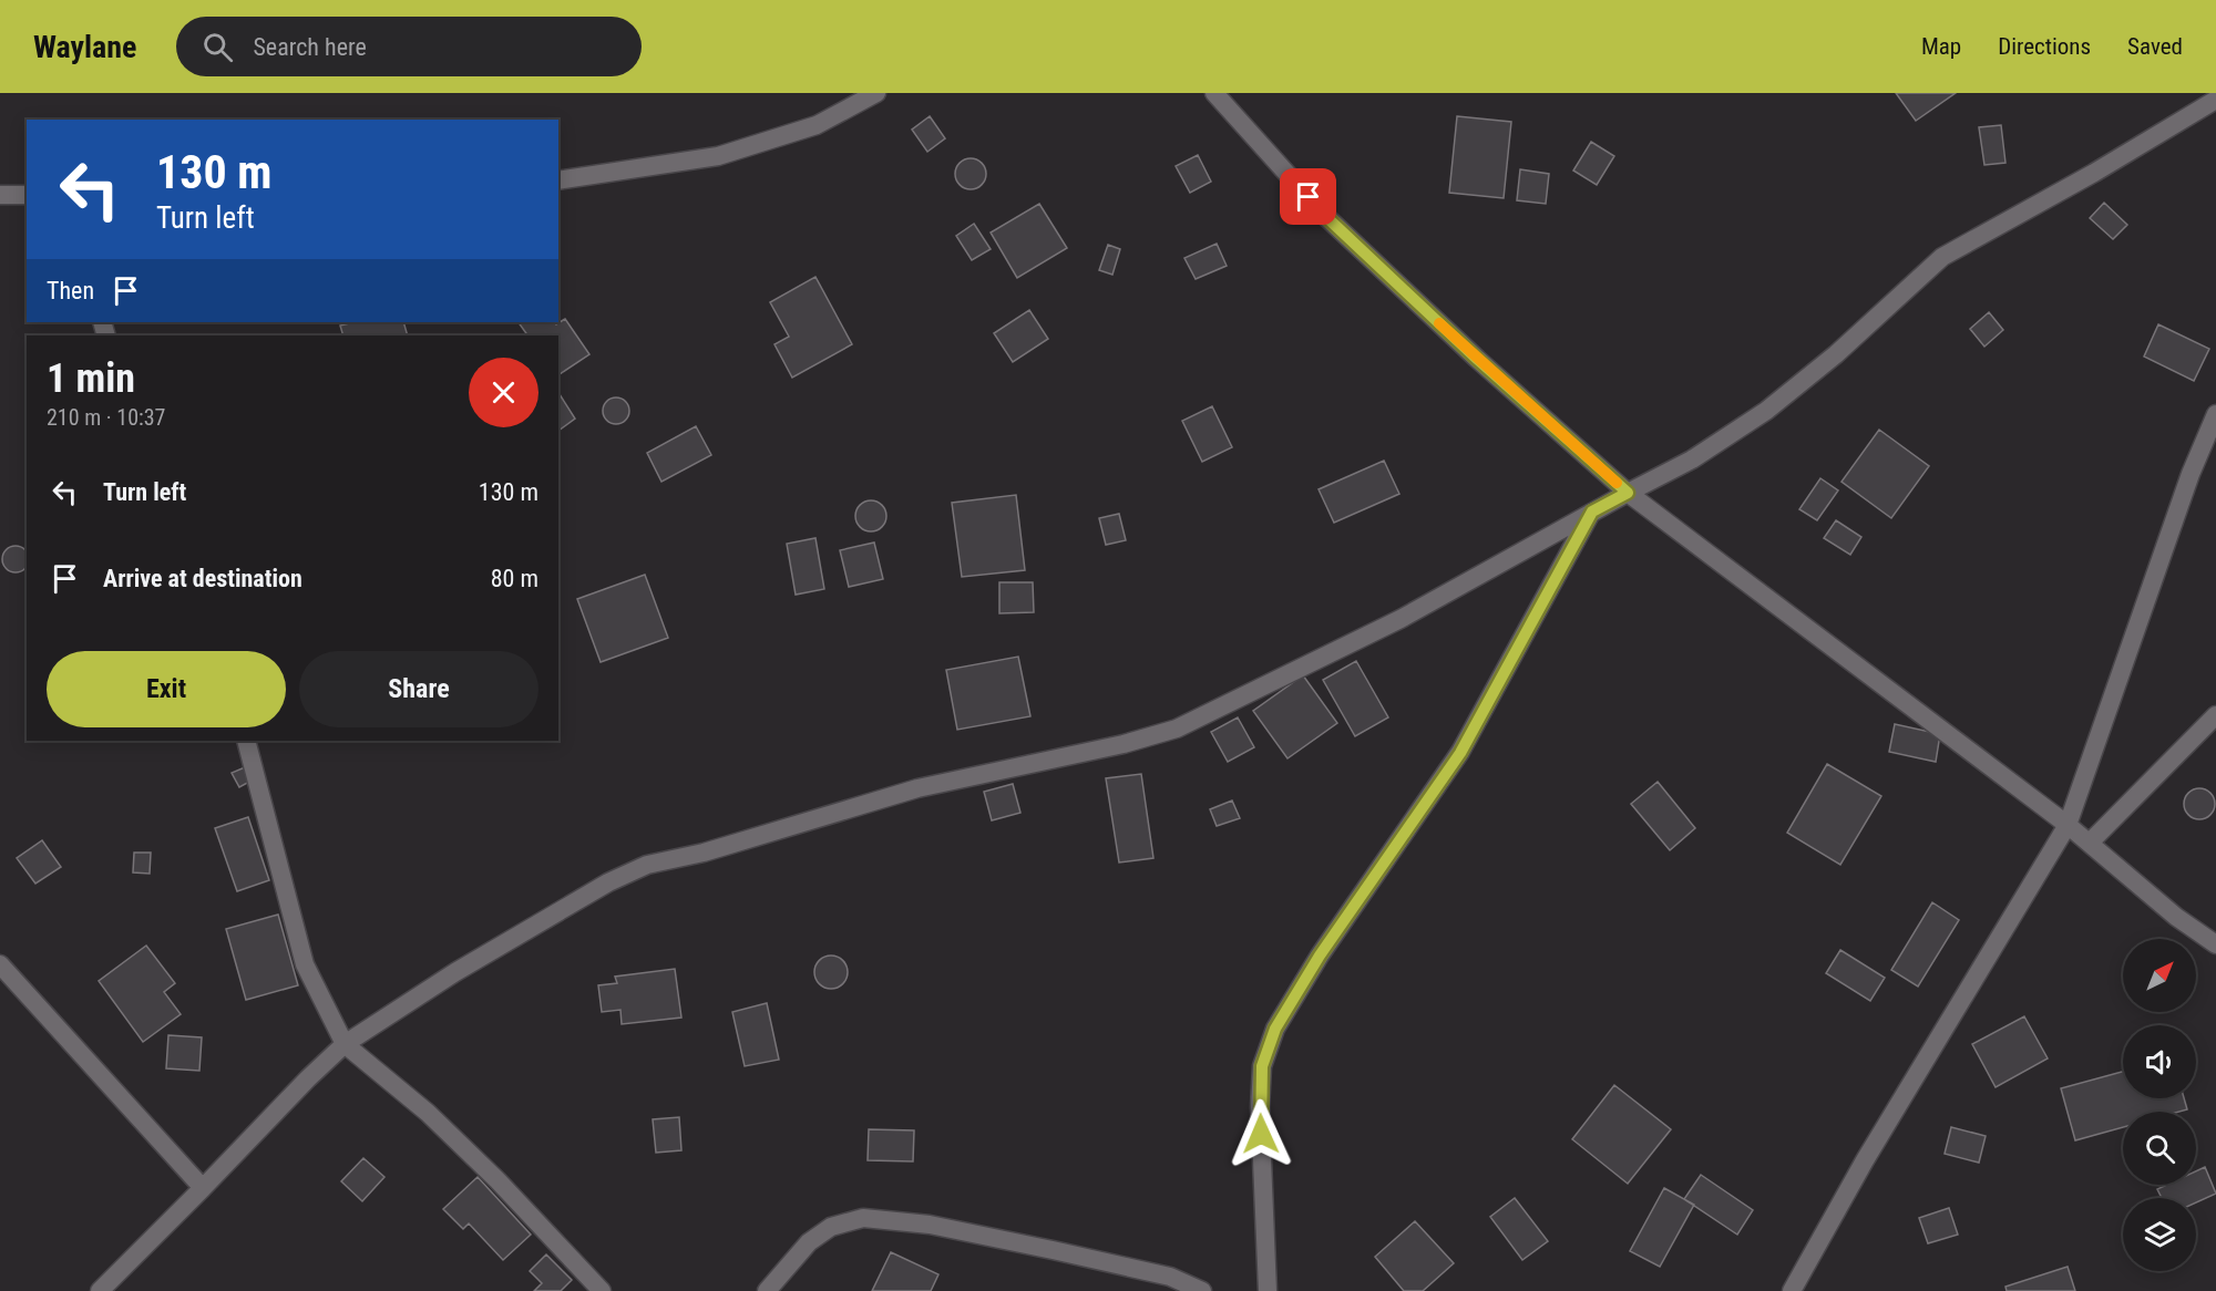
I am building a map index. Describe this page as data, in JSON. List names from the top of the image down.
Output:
{
  "north": "top right",
  "page": {
    "header": "Waylane",
    "search": "Search here",
    "nav": ["Map", "Directions", "Saved"],
    "turn": ["130 m", "Turn left"],
    "then": "Then",
    "heading": ["1 min", "210 m · 10:37"],
    "list": [
      {
        "name": "Turn left",
        "value": "130 m"
      },
      {
        "name": "Arrive at destination",
        "value": "80 m"
      }
    ],
    "buttons": ["Exit", "Share"]
  }
}
